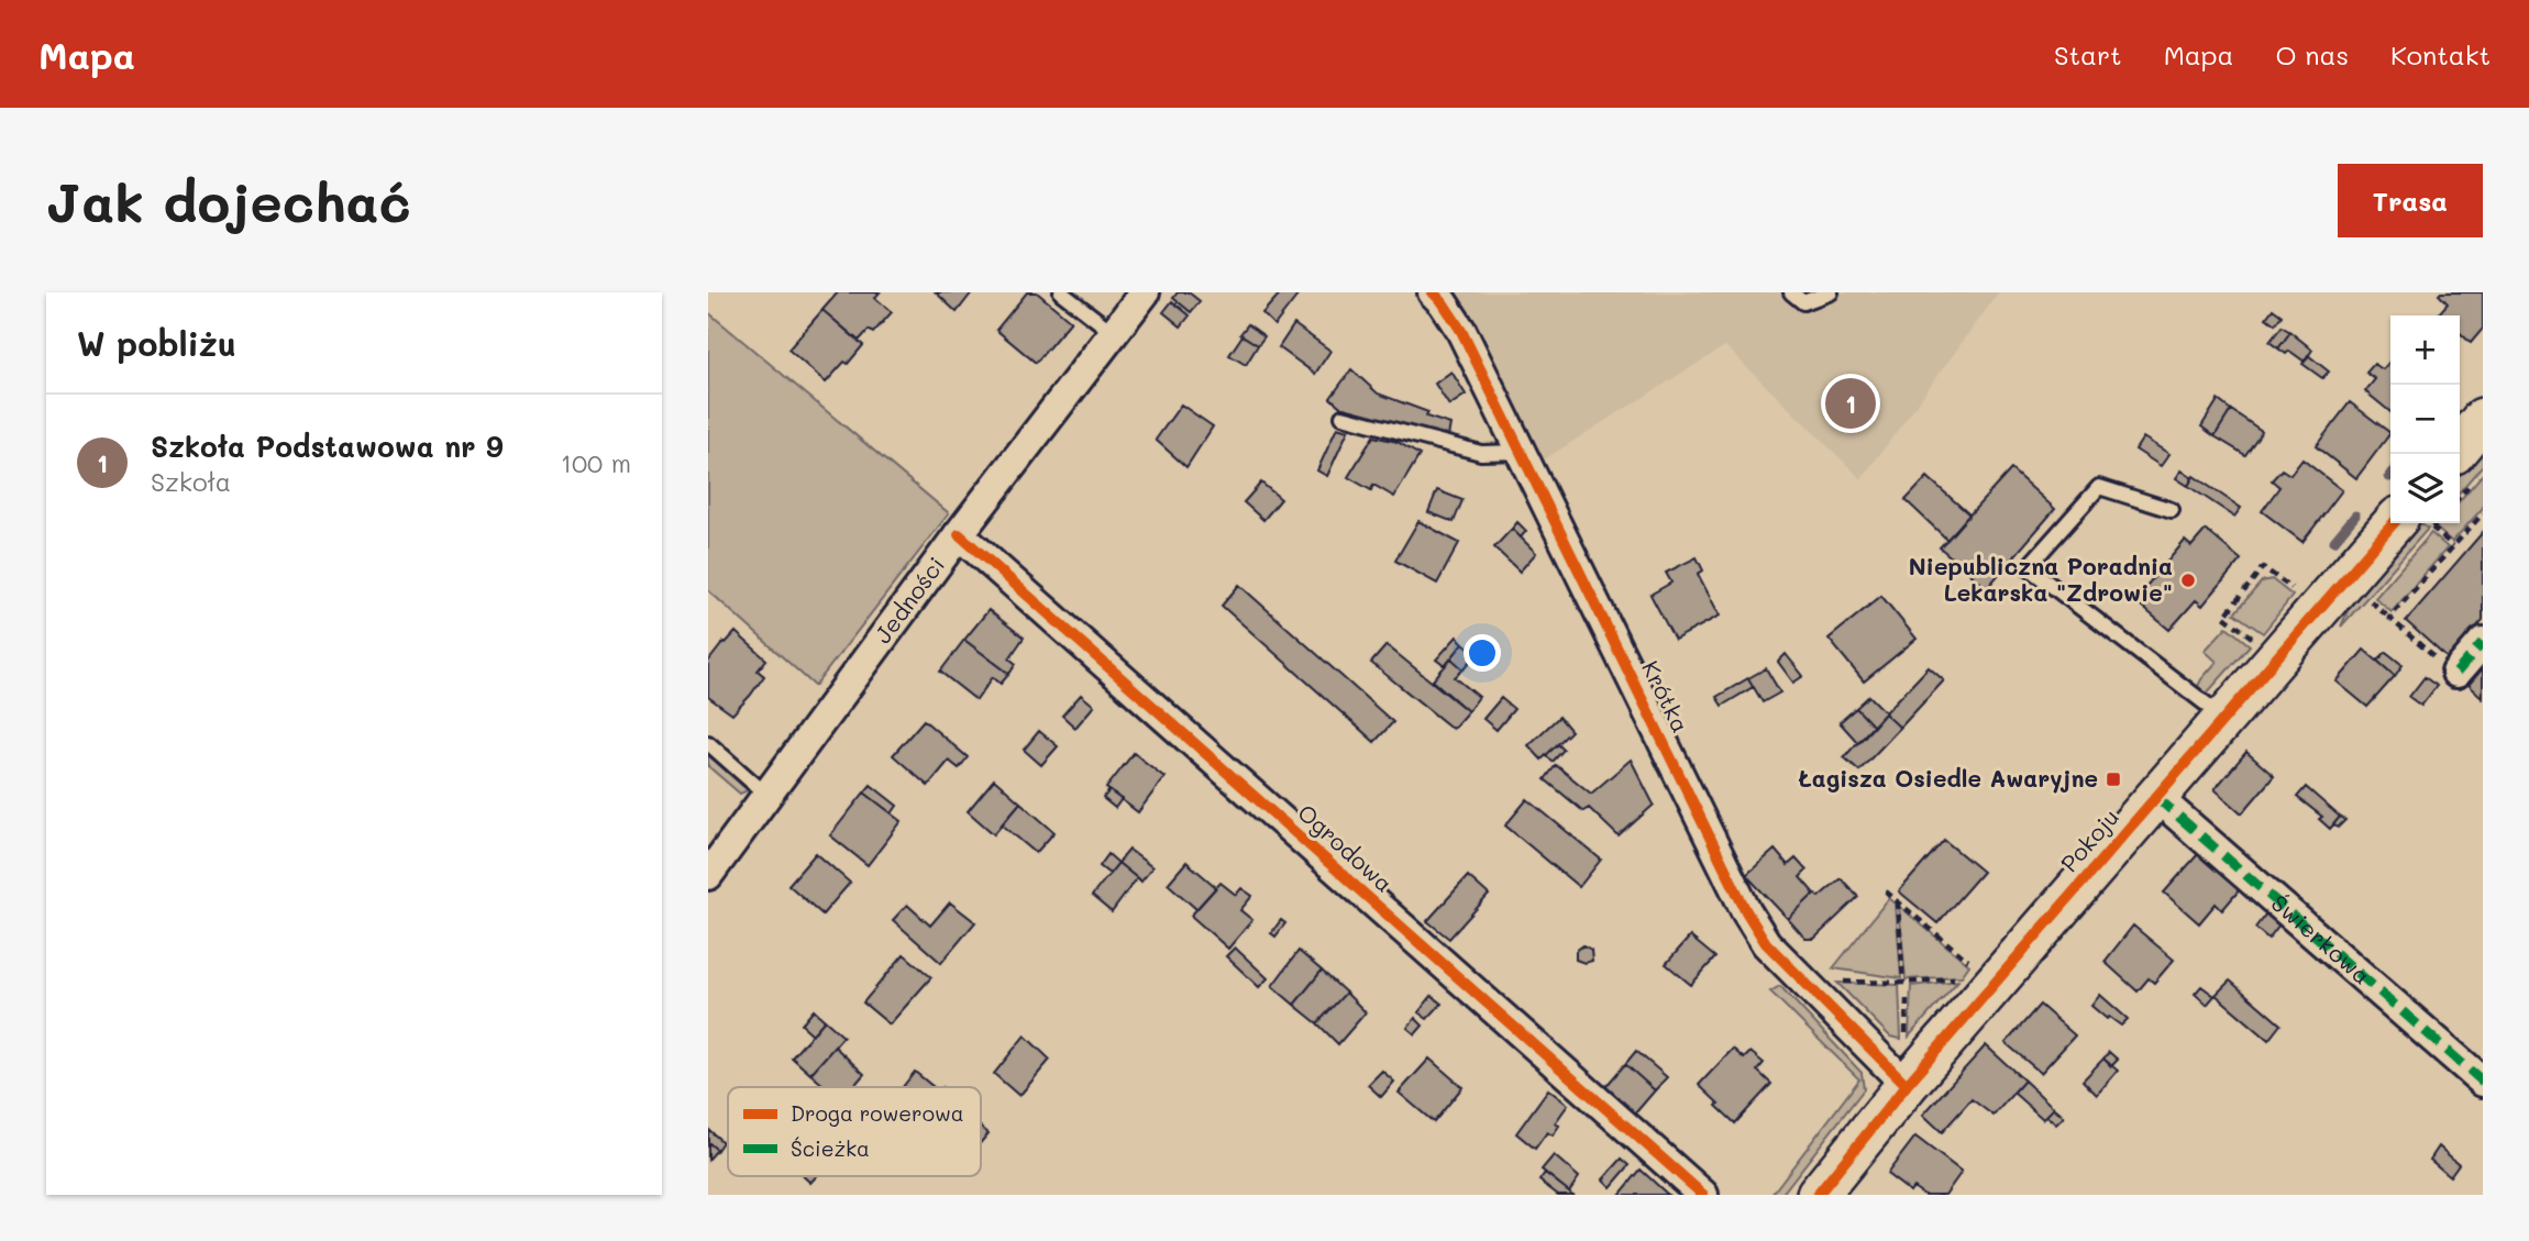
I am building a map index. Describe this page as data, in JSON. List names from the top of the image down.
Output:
{
  "streets": {
    "street": [
      "Jedności",
      "Krótka",
      "Pokoju",
      "Ogrodowa",
      "Świerkowa"
    ]
  },
  "crossings": [
    ["Jedności", "Ogrodowa"],
    ["Krótka", "Pokoju"],
    ["Pokoju", "Świerkowa"]
  ],
  "places": {
    "other": ["Niepubliczna Poradnia Lekarska \"Zdrowie\""],
    "transit": ["Łagisza Osiedle Awaryjne"]
  },
  "legend": ["Droga rowerowa", "Ścieżka"],
  "page": {
    "header": "Mapa",
    "nav": [
      "Start",
      "Mapa",
      "O nas",
      "Kontakt"
    ],
    "buttons": "Trasa",
    "title": "Jak dojechać",
    "heading": "W pobliżu",
    "map_buttons": ["+", "−"],
    "pins": "1",
    "list": [
      {
        "mark": "1",
        "name": "Szkoła Podstawowa nr 9",
        "note": "Szkoła",
        "value": "100 m"
      }
    ]
  }
}
